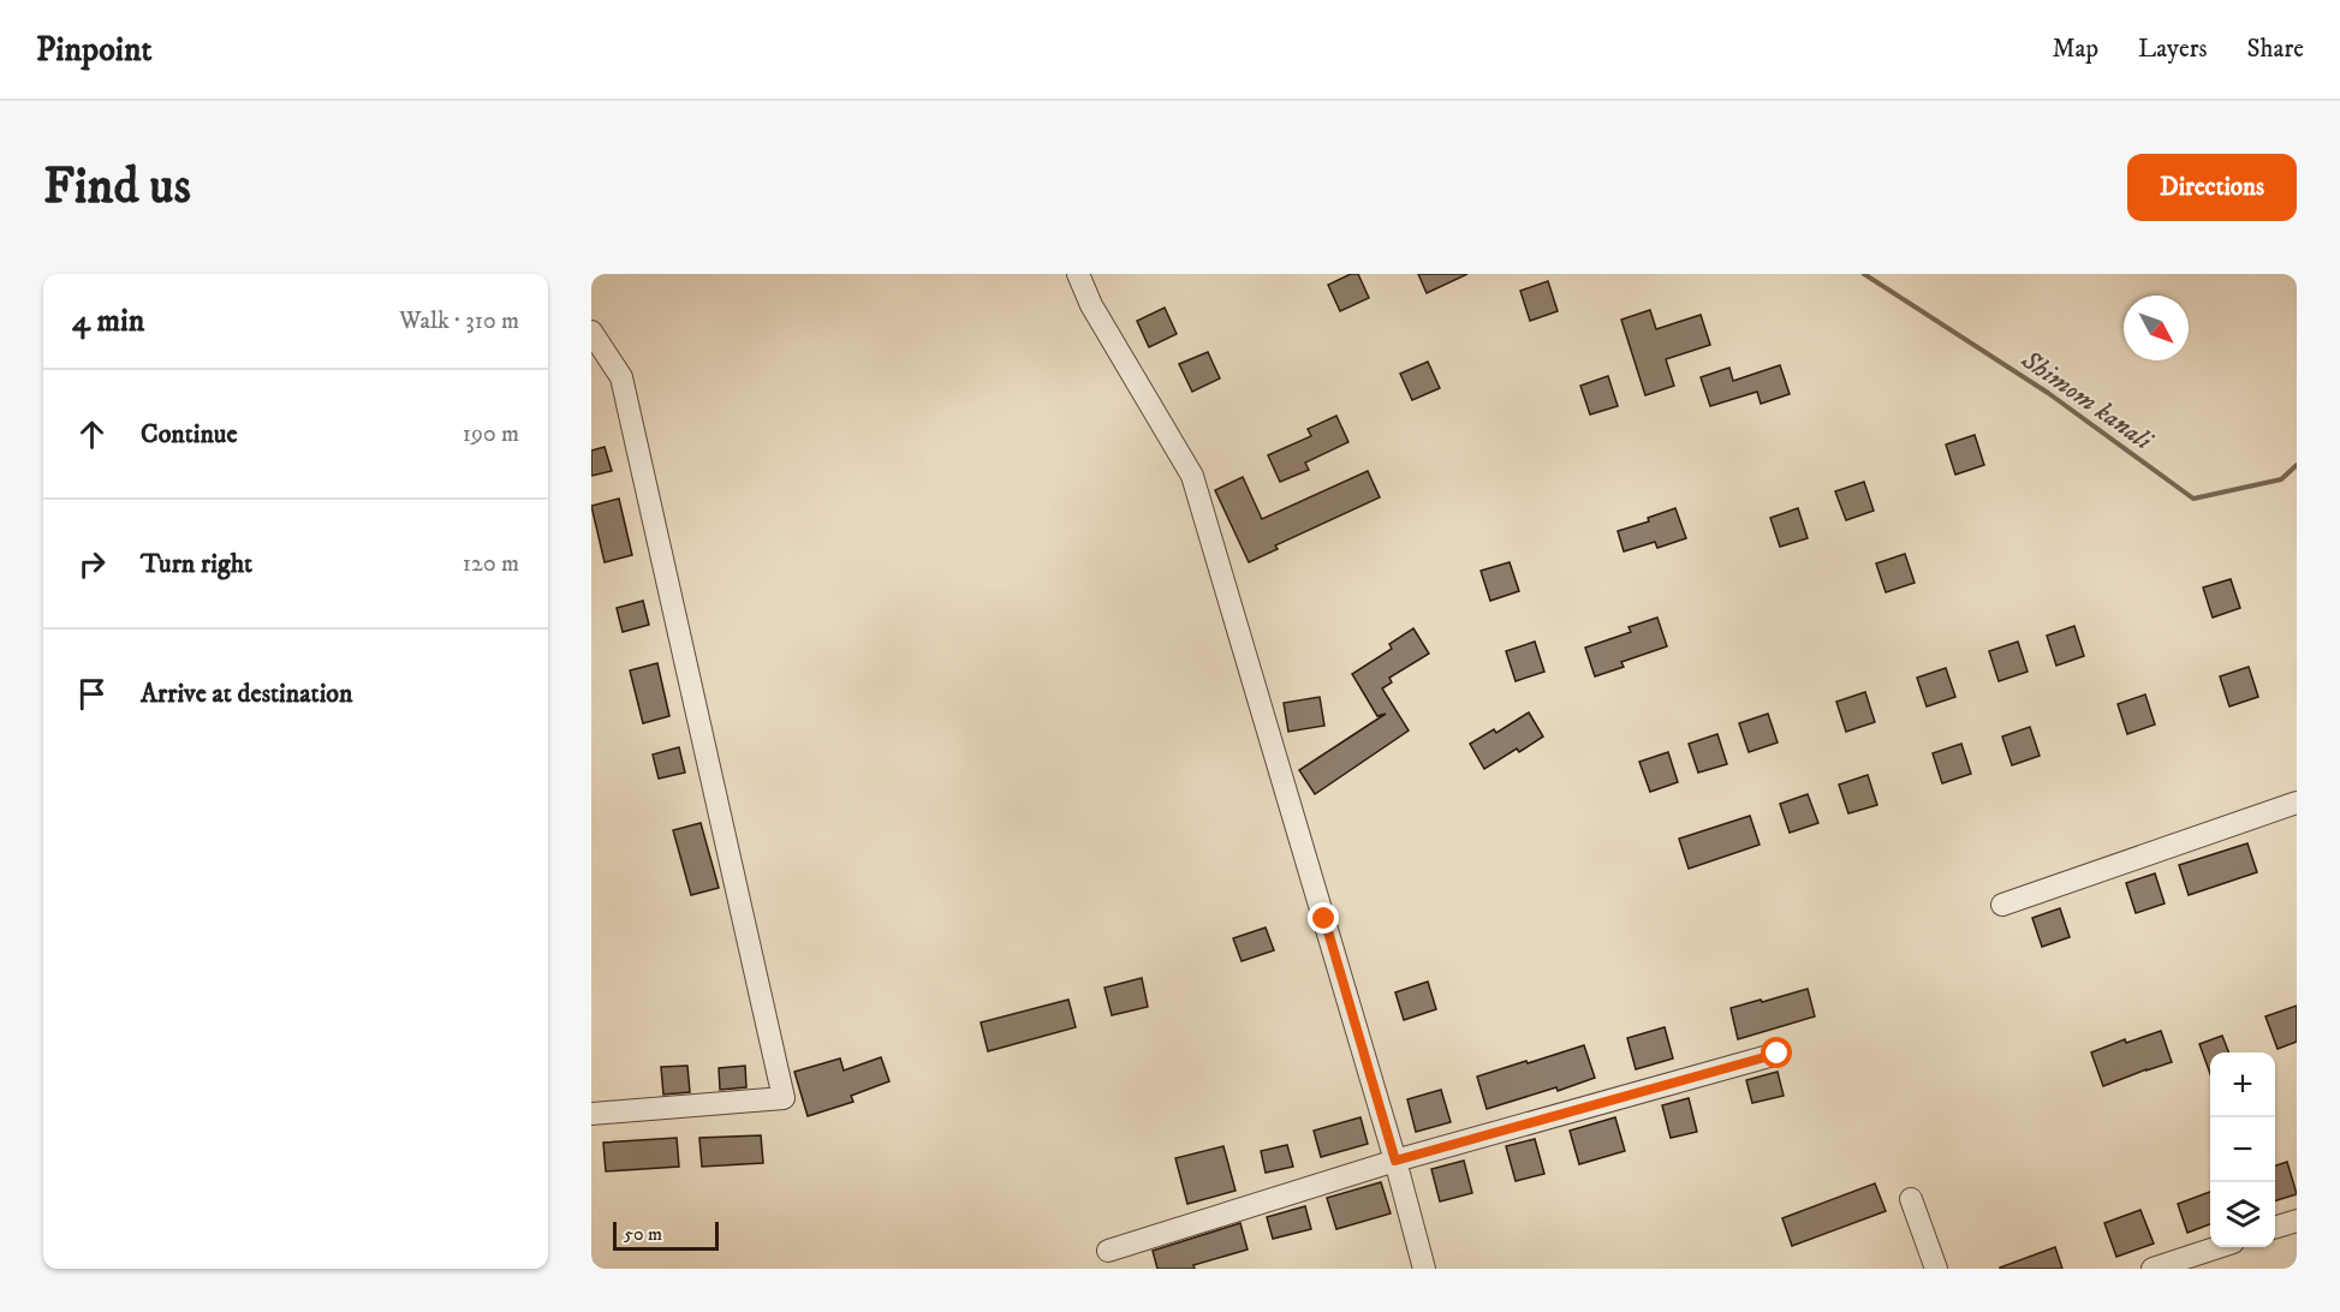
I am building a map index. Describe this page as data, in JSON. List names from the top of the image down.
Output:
{
  "water": ["Shimom kanali"],
  "scale_bar": "50 m",
  "north": "bottom right",
  "page": {
    "header": "Pinpoint",
    "nav": ["Map", "Layers", "Share"],
    "buttons": "Directions",
    "title": "Find us",
    "heading": ["4 min", "Walk · 310 m"],
    "list": [
      ["Continue", "190 m"],
      ["Turn right", "120 m"],
      "Arrive at destination"
    ],
    "map_buttons": ["+", "−"],
    "scale": "50 m"
  }
}
